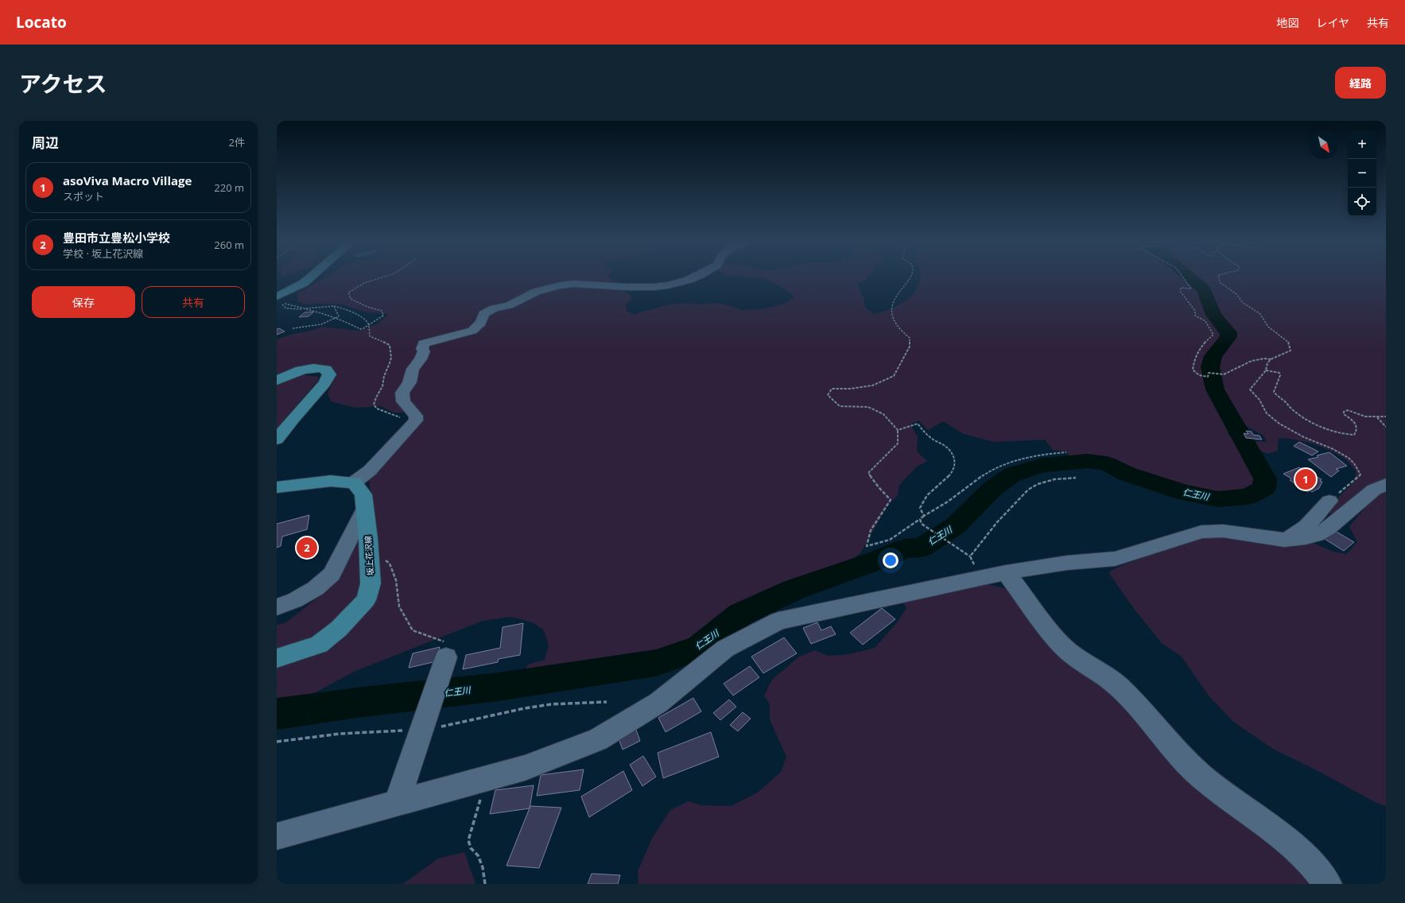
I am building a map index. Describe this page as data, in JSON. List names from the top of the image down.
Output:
{
  "streets": {
    "main road": ["坂上花沢線"]
  },
  "water": ["仁王川"],
  "north": "bottom right",
  "page": {
    "header": "Locato",
    "nav": ["地図", "レイヤ", "共有"],
    "title": "アクセス",
    "buttons": [
      "経路",
      ["保存", "共有"]
    ],
    "heading": ["周辺", "2件"],
    "map_buttons": ["+", "−"],
    "list": [
      {
        "mark": "1",
        "name": "asoViva Macro Village",
        "note": "スポット",
        "value": "220 m"
      },
      {
        "mark": "2",
        "name": "豊田市立豊松小学校",
        "note": "学校 · 坂上花沢線",
        "value": "260 m"
      }
    ],
    "pins": ["1", "2"]
  }
}
